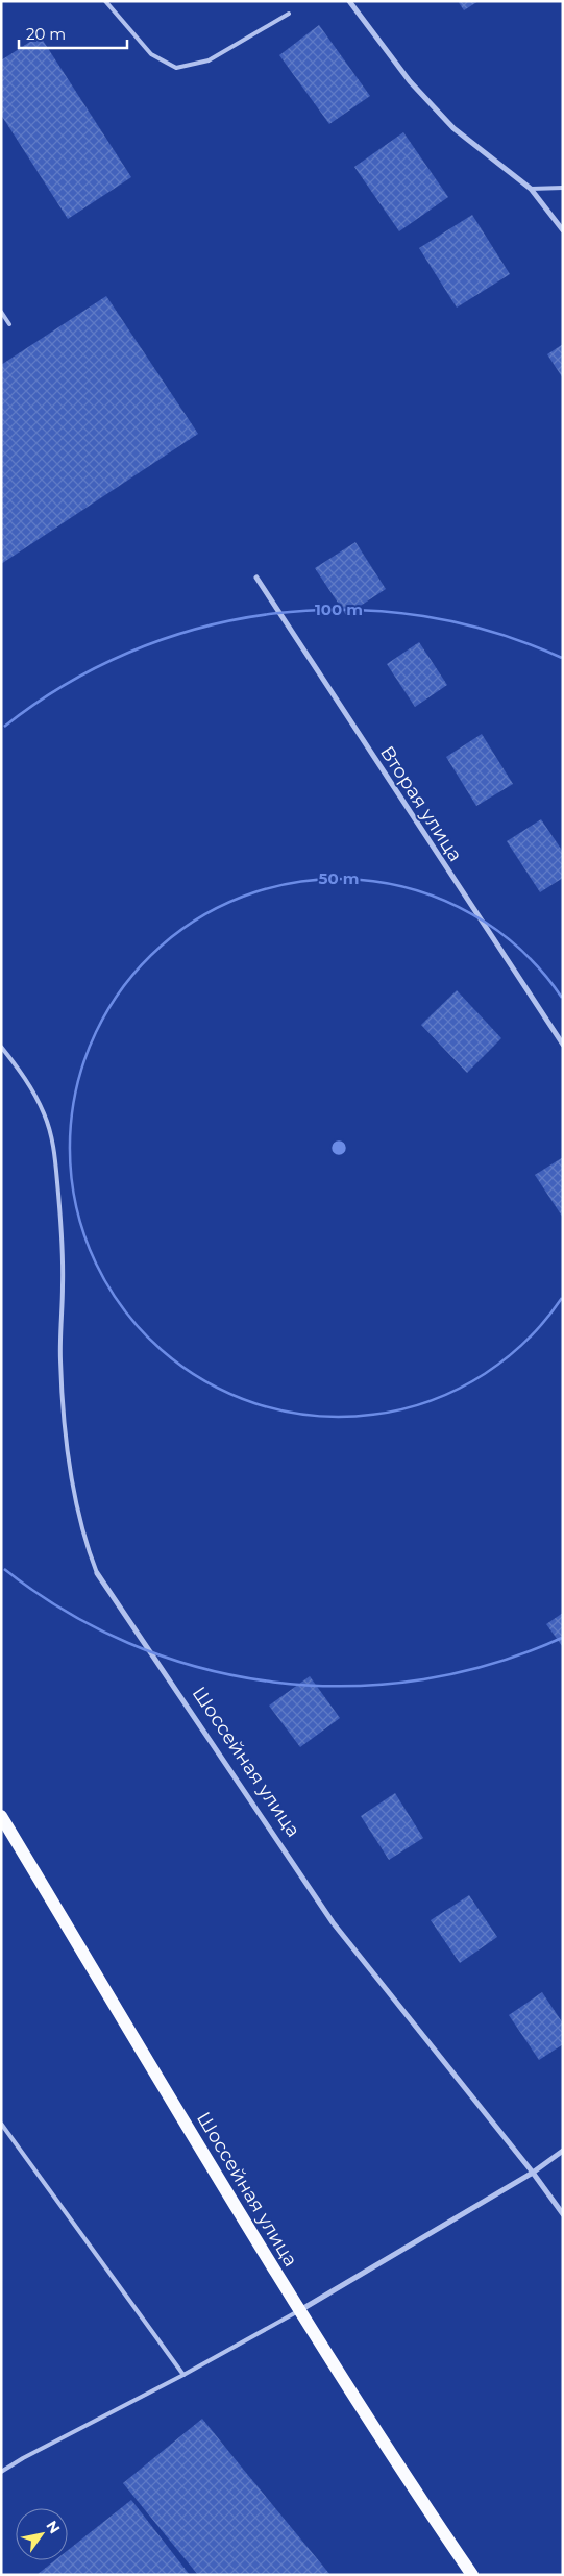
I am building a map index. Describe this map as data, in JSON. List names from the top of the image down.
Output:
{
  "streets": {
    "main road": ["Шоссейная улица"],
    "street": ["Вторая улица"]
  },
  "scale_bar": "20 m",
  "north": "top right",
  "rings": ["100 m", "50 m"]
}
